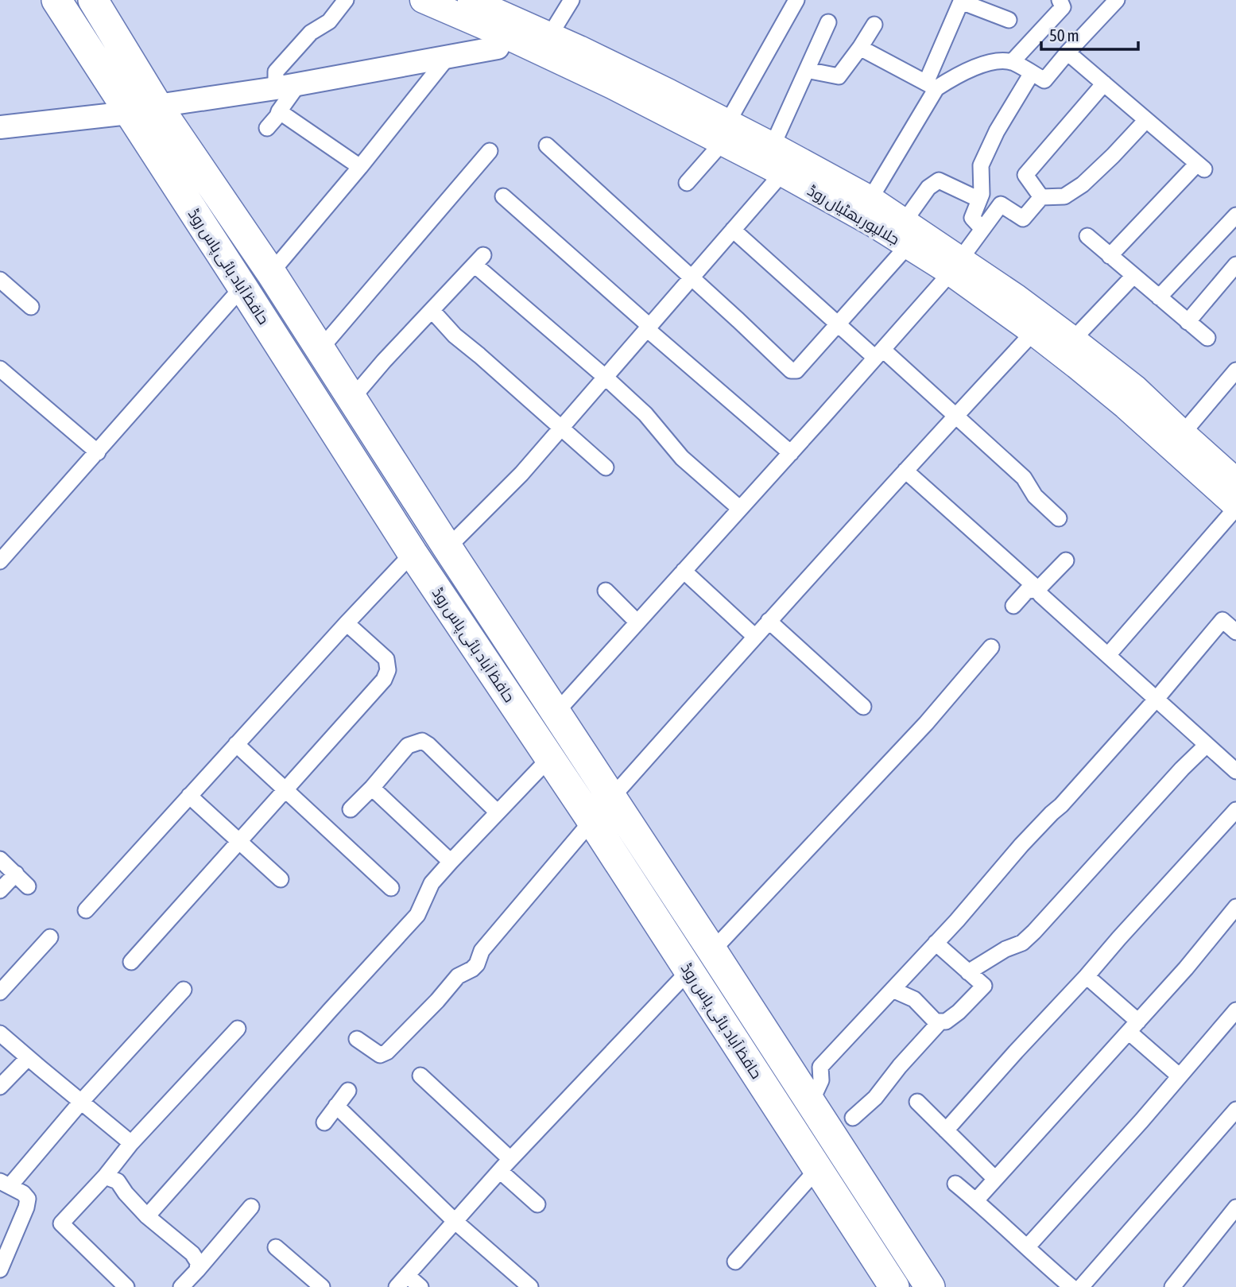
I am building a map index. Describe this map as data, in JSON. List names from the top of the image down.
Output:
{
  "streets": {
    "highway": ["حافظ آباد بائی پاس روڈ"],
    "main road": ["جلالپور بھٹیاں روڈ"]
  },
  "scale_bar": "50 m"
}
